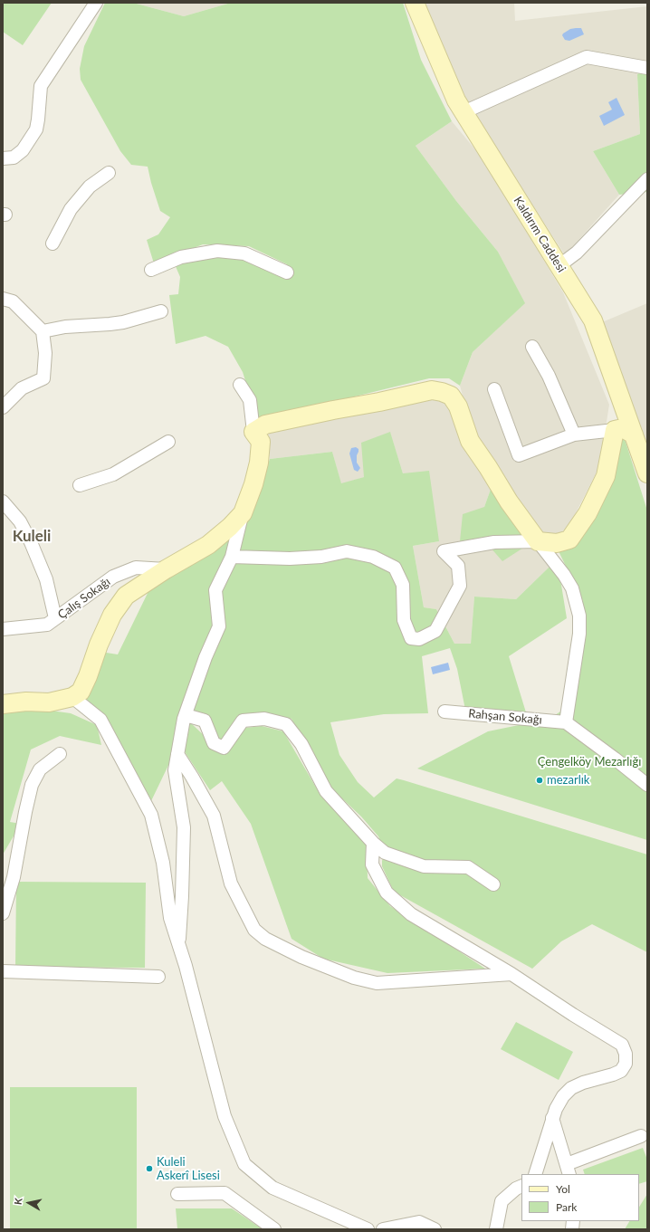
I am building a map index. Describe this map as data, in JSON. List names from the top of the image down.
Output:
{
  "streets": {
    "street": ["Kaldırım Caddesi", "Çalış Sokağı", "Rahşan Sokağı"]
  },
  "districts": ["Kuleli"],
  "parks": ["Çengelköy Mezarlığı"],
  "places": ["mezarlık", "Kuleli Askerî Lisesi"],
  "legend": ["Yol", "Park"],
  "north": "left"
}
